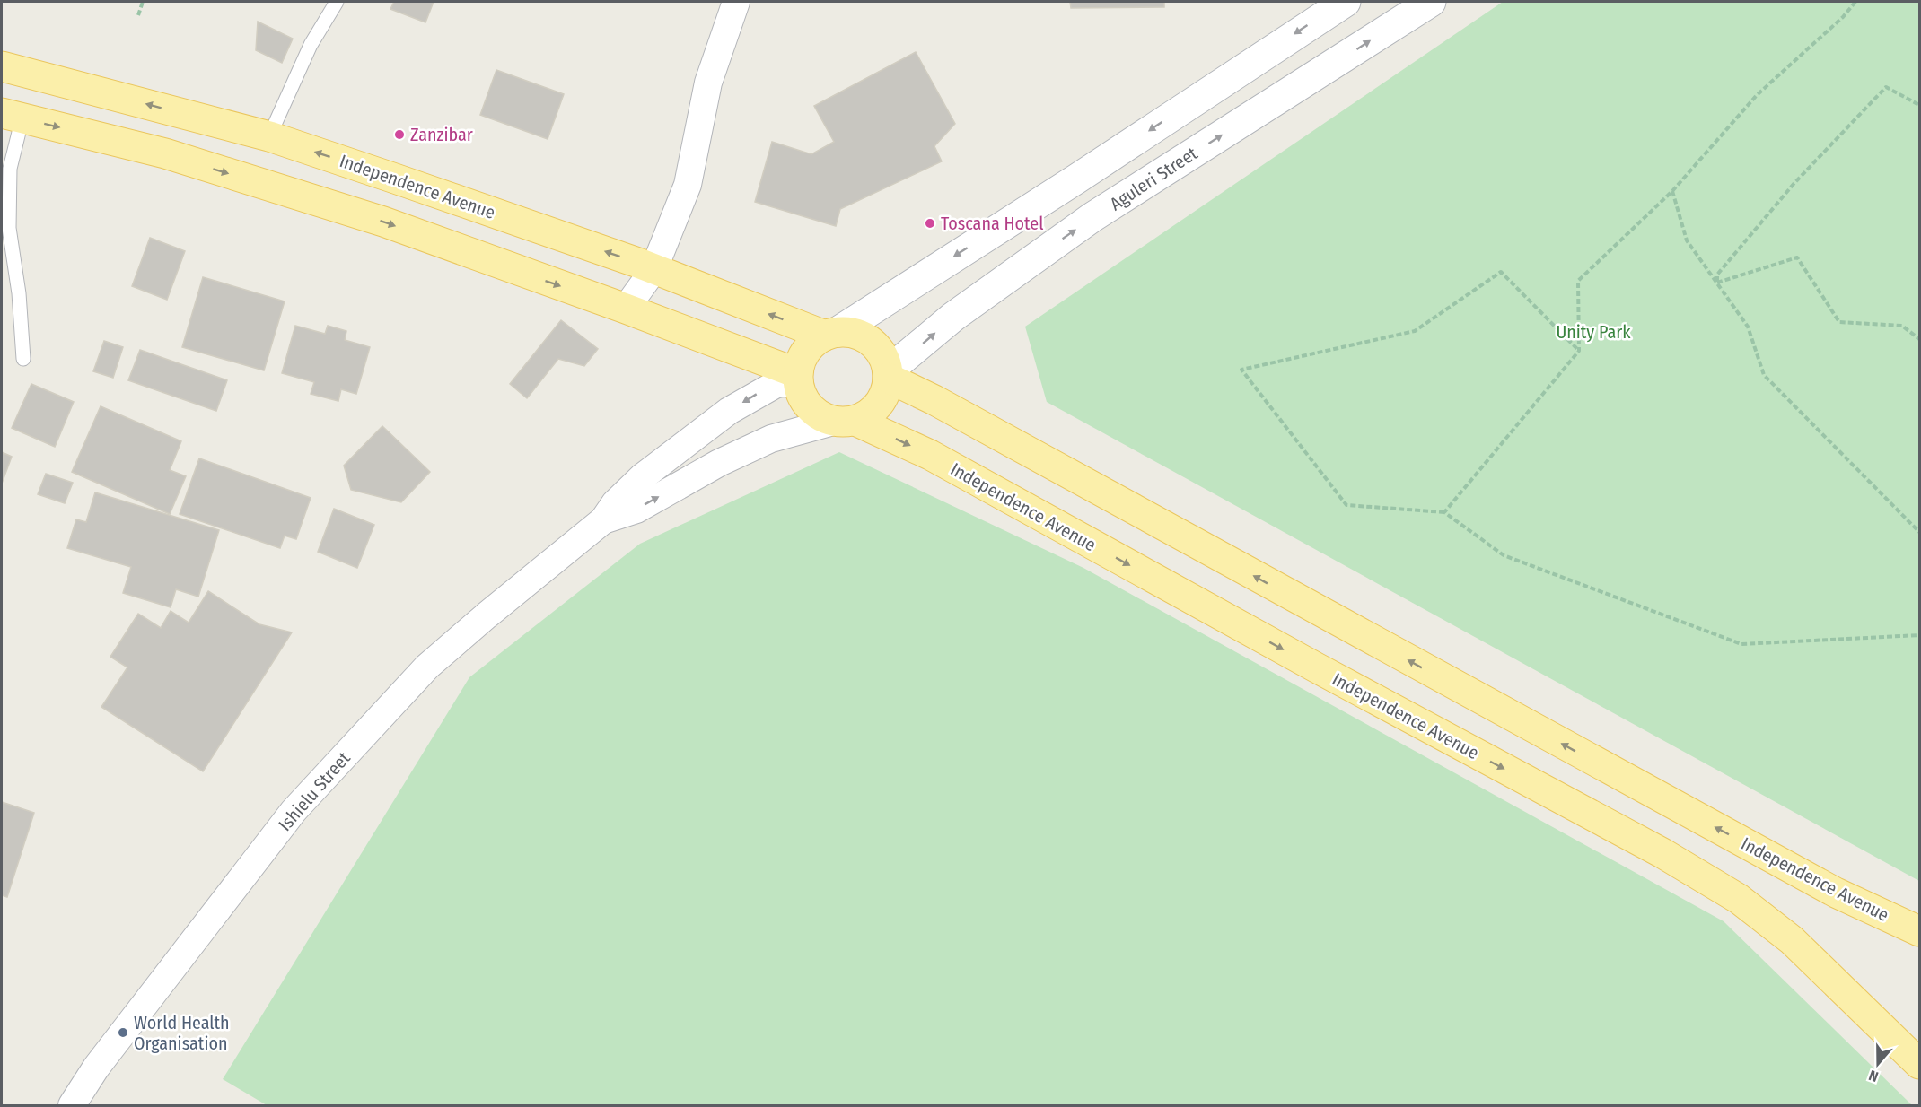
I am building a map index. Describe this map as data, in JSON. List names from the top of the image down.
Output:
{
  "streets": {
    "main road": ["Aguleri Street", "Independence Avenue"],
    "street": ["Ishielu Street"]
  },
  "crossings": [
    ["Aguleri Street", "Independence Avenue"]
  ],
  "parks": ["Unity Park"],
  "places": ["Zanzibar", "Toscana Hotel", "World Health Organisation"],
  "north": "bottom"
}
